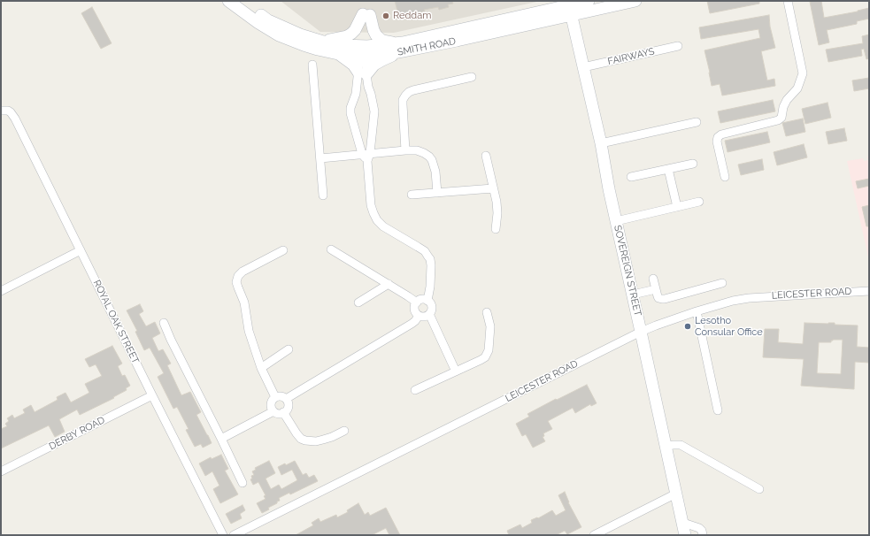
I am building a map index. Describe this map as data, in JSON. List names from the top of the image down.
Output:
{
  "streets": {
    "main road": ["SMITH ROAD", "SOVEREIGN STREET"],
    "street": [
      "FAIRWAYS",
      "LEICESTER ROAD",
      "ROYAL OAK STREET",
      "DERBY ROAD"
    ]
  },
  "crossings": [
    ["SMITH ROAD", "SOVEREIGN STREET"],
    ["FAIRWAYS", "SOVEREIGN STREET"],
    ["SOVEREIGN STREET", "LEICESTER ROAD"],
    ["ROYAL OAK STREET", "DERBY ROAD"]
  ],
  "places": ["Reddam", "Lesotho Consular Office"]
}
